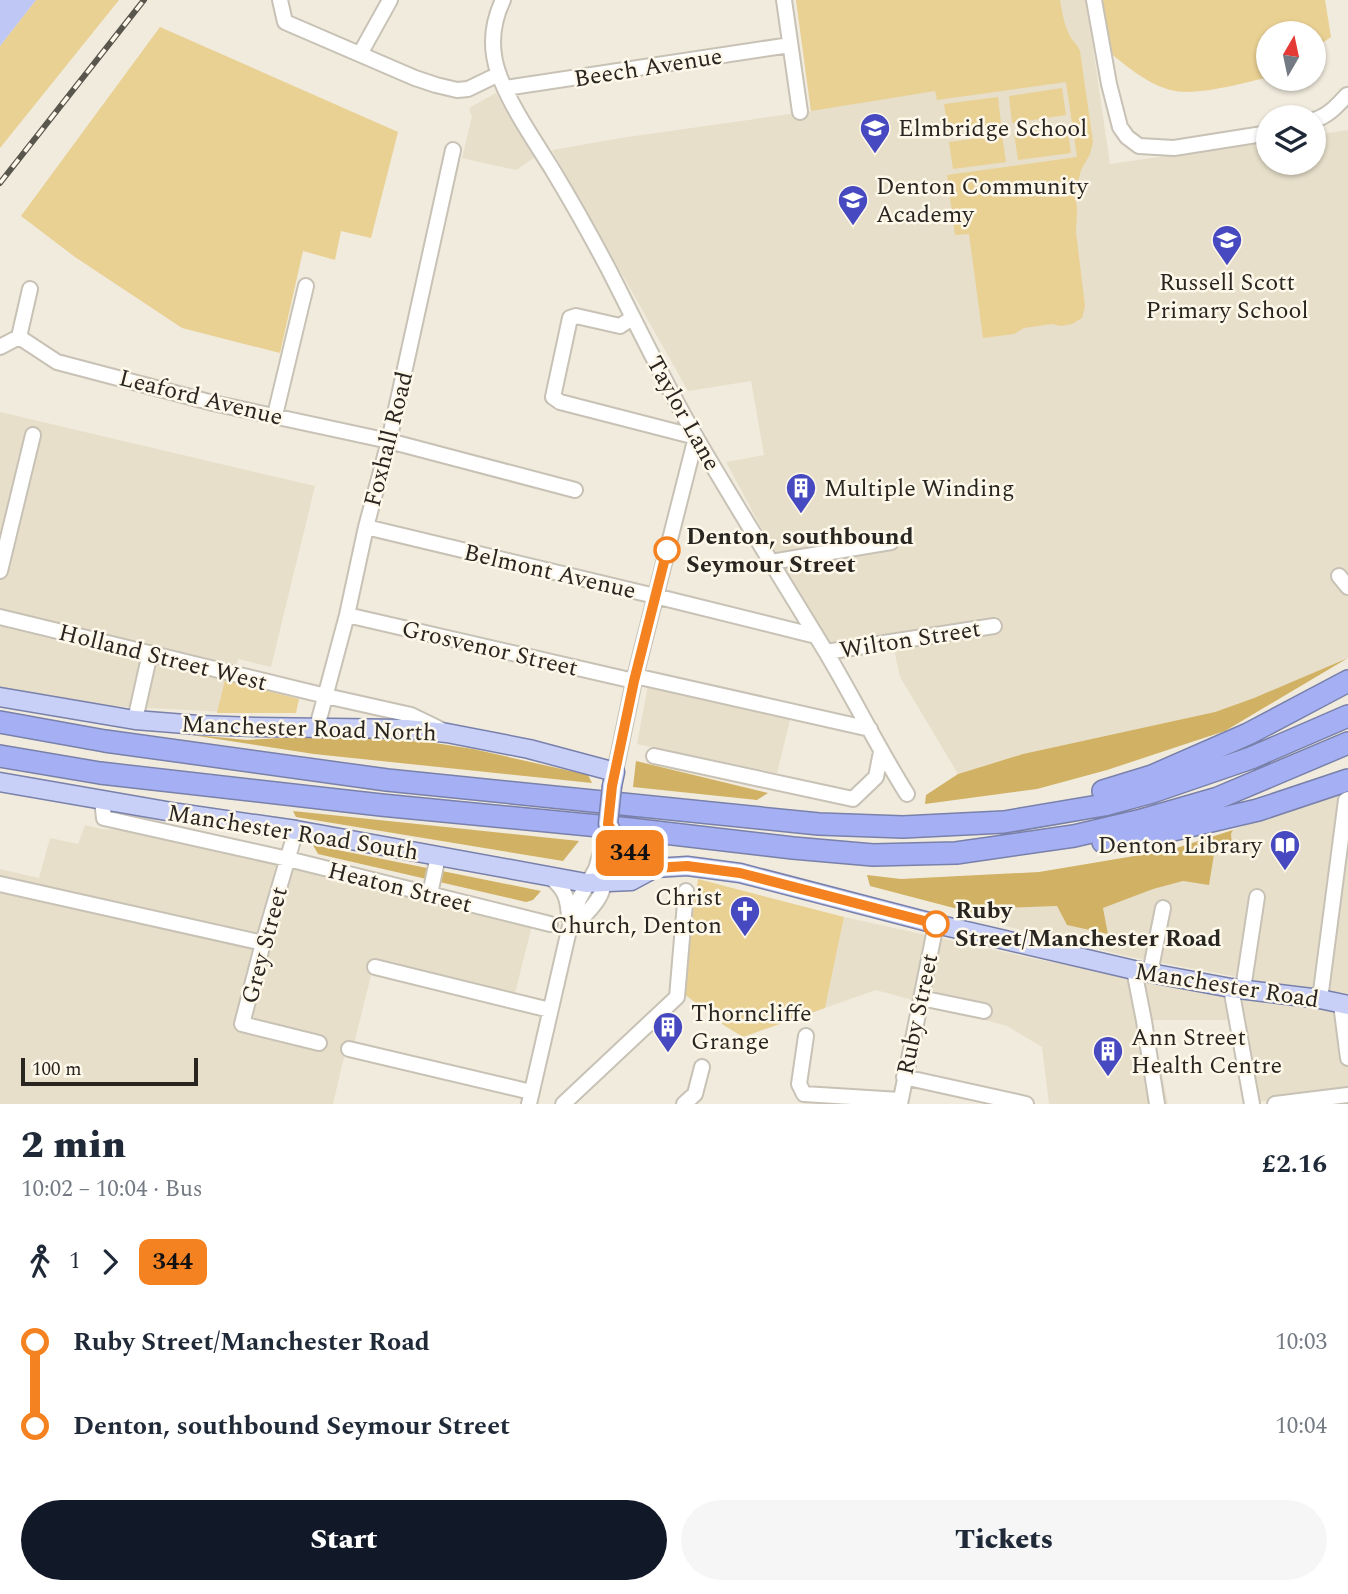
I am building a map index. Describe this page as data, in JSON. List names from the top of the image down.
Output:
{
  "streets": {
    "main road": ["Manchester Road North", "Manchester Road South", "Manchester Road"],
    "street": [
      "Beech Avenue",
      "Leaford Avenue",
      "Taylor Lane",
      "Foxhall Road",
      "Belmont Avenue",
      "Wilton Street",
      "Grosvenor Street",
      "Holland Street West",
      "Heaton Street",
      "Grey Street",
      "Ruby Street"
    ]
  },
  "crossings": [
    ["Beech Avenue", "Taylor Lane"],
    ["Leaford Avenue", "Foxhall Road"],
    ["Taylor Lane", "Belmont Avenue"],
    ["Taylor Lane", "Wilton Street"],
    ["Taylor Lane", "Grosvenor Street"],
    ["Foxhall Road", "Belmont Avenue"],
    ["Foxhall Road", "Grosvenor Street"],
    ["Foxhall Road", "Holland Street West"],
    ["Foxhall Road", "Manchester Road North"],
    ["Holland Street West", "Manchester Road North"],
    ["Manchester Road South", "Heaton Street"],
    ["Manchester Road South", "Grey Street"],
    ["Manchester Road South", "Manchester Road"],
    ["Heaton Street", "Grey Street"],
    ["Manchester Road", "Ruby Street"]
  ],
  "places": {
    "school or university": ["Elmbridge School", "Denton Community Academy", "Russell Scott Primary School"],
    "building": ["Multiple Winding", "Thorncliffe Grange", "Ann Street Health Centre"],
    "other": ["Denton, southbound Seymour Street", "Ruby Street/Manchester Road"],
    "library": ["Denton Library"],
    "church": ["Christ Church, Denton"]
  },
  "lines": ["bus line 344"],
  "scale_bar": "100 m",
  "north": "top",
  "page": {
    "on_map": "344",
    "scale": "100 m",
    "heading": ["2 min", "10:02 – 10:04 · Bus", "£2.16"],
    "legs": ["1", "344"],
    "list": [
      {
        "name": "Ruby Street/Manchester Road",
        "value": "10:03"
      },
      {
        "name": "Denton, southbound Seymour Street",
        "value": "10:04"
      }
    ],
    "buttons": ["Start", "Tickets"]
  }
}
